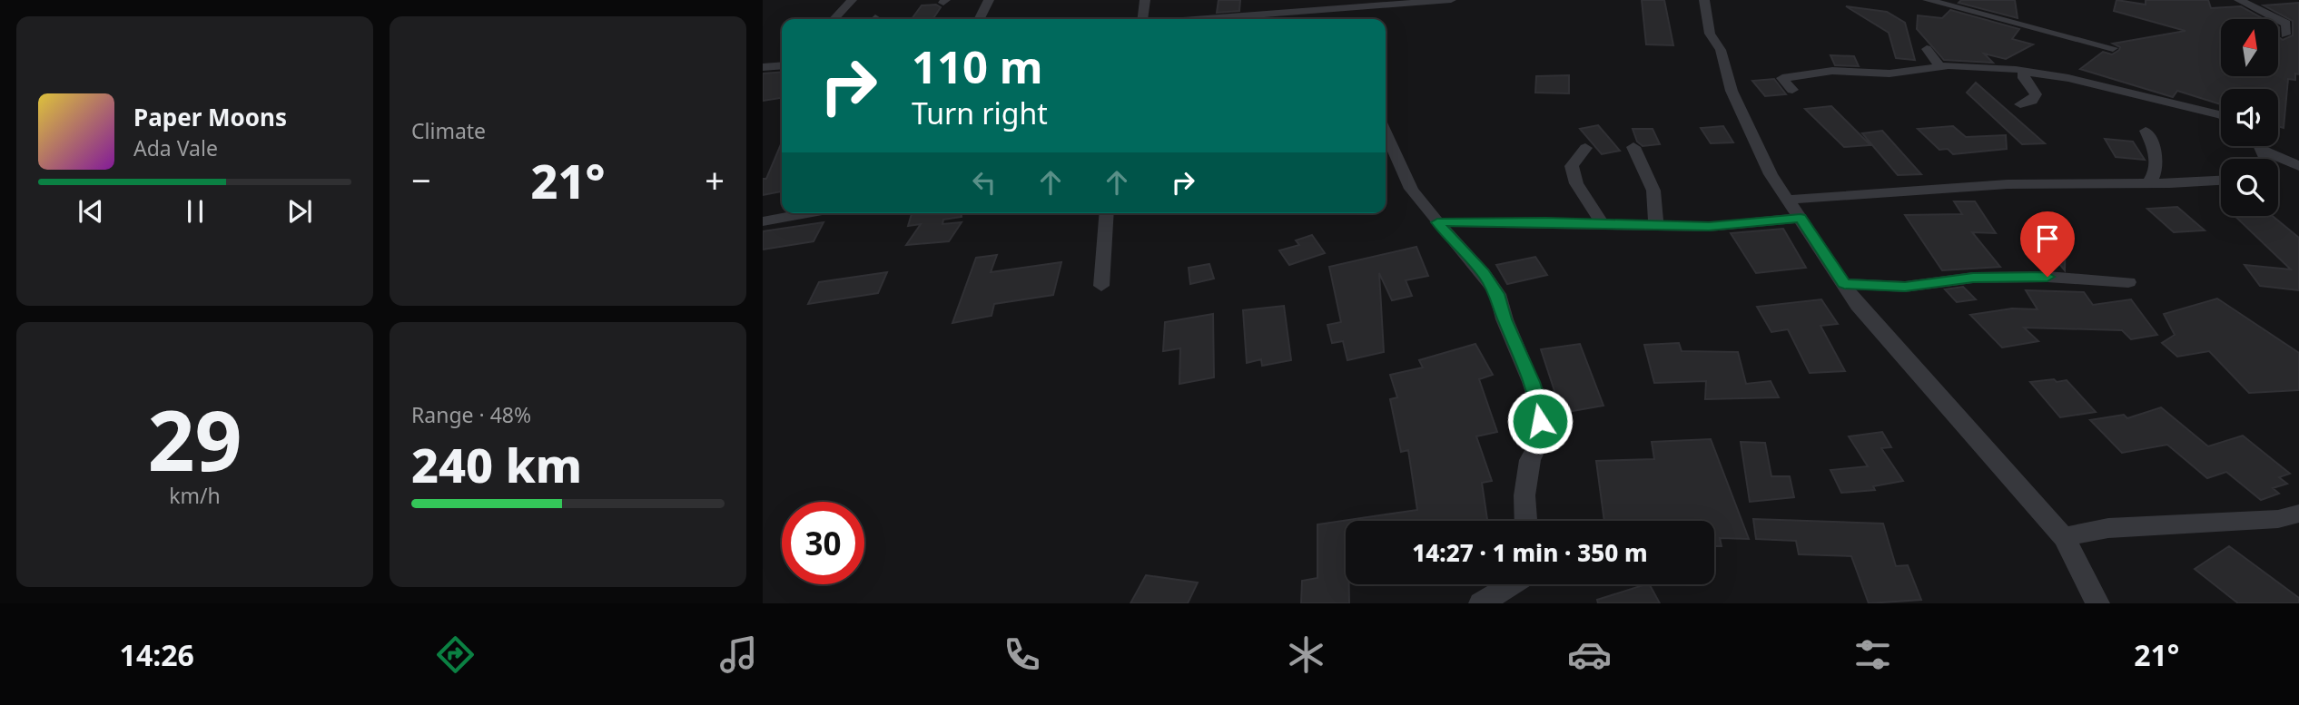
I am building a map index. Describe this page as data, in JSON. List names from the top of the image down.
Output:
{
  "north": "top",
  "page": {
    "tile": [
      "Climate",
      ["29", "km/h"],
      ["Range · 48%", "240 km"]
    ],
    "turn": ["110 m", "Turn right"],
    "song": ["Paper Moons", "Ada Vale"],
    "heat": ["−", "21°", "+"],
    "limit": "30",
    "trip": "14:27 · 1 min · 350 m",
    "tabs": ["14:26", "21°"]
  }
}
